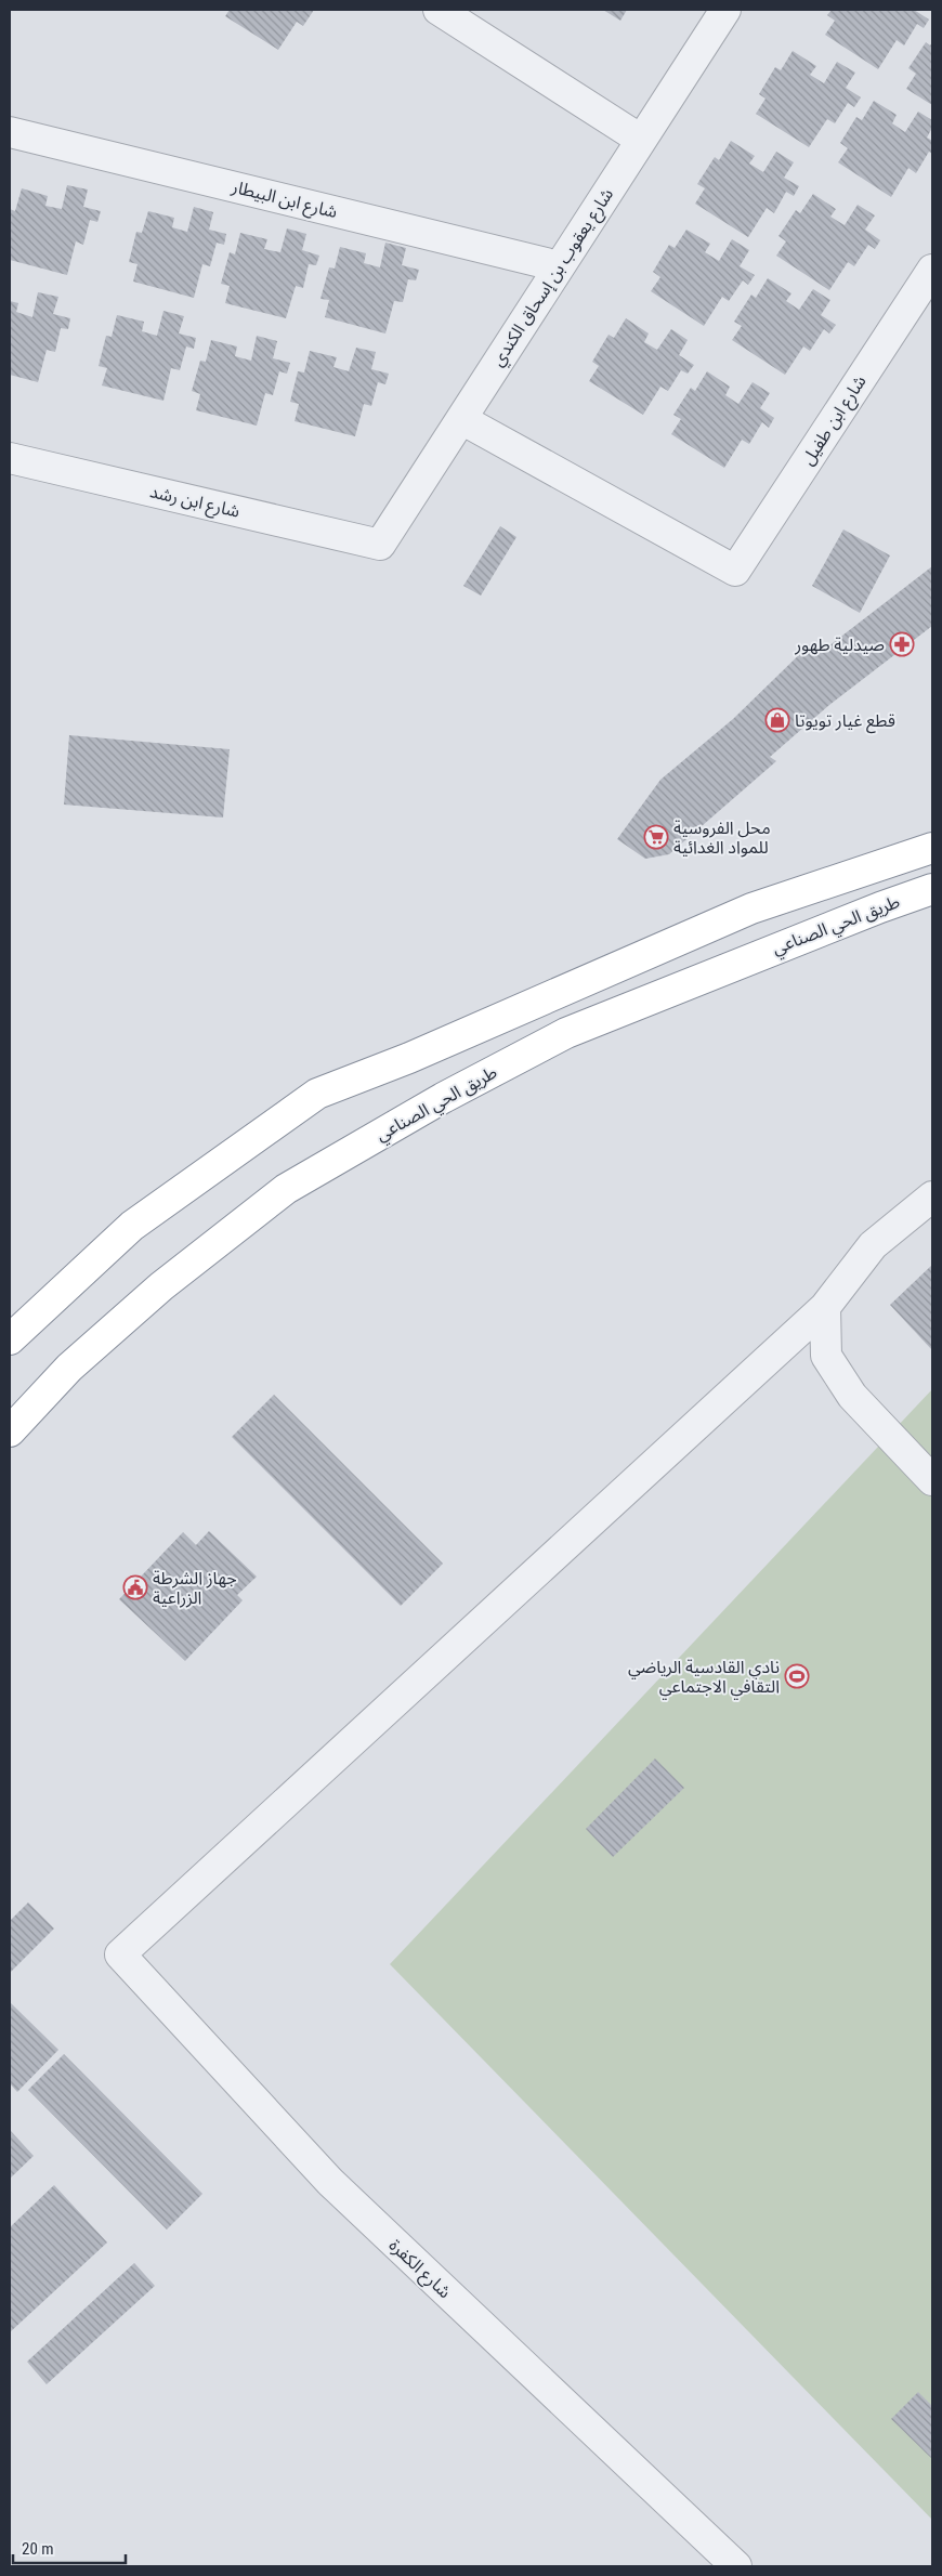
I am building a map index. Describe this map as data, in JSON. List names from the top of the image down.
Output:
{
  "streets": {
    "highway": ["طريق الحي الصناعي"],
    "street": [
      "شارع ابن البيطار",
      "شارع يعقوب بن إسحاق الكندي",
      "شارع ابن طفيل",
      "شارع ابن رشد",
      "شارع الكفرة"
    ]
  },
  "crossings": [
    ["شارع ابن البيطار", "شارع يعقوب بن إسحاق الكندي"],
    ["شارع يعقوب بن إسحاق الكندي", "شارع ابن طفيل"],
    ["شارع يعقوب بن إسحاق الكندي", "شارع ابن رشد"]
  ],
  "places": {
    "pharmacy": ["صيدلية طهور"],
    "shop": ["قطع غيار تويوتا"],
    "supermarket": ["محل الفروسية للمواد الغدائية"],
    "public building": ["جهاز الشرطة الزراعية"],
    "sports": ["نادي القادسية الرياضي التقافي الاجتماعي"]
  },
  "scale_bar": "20 m"
}
